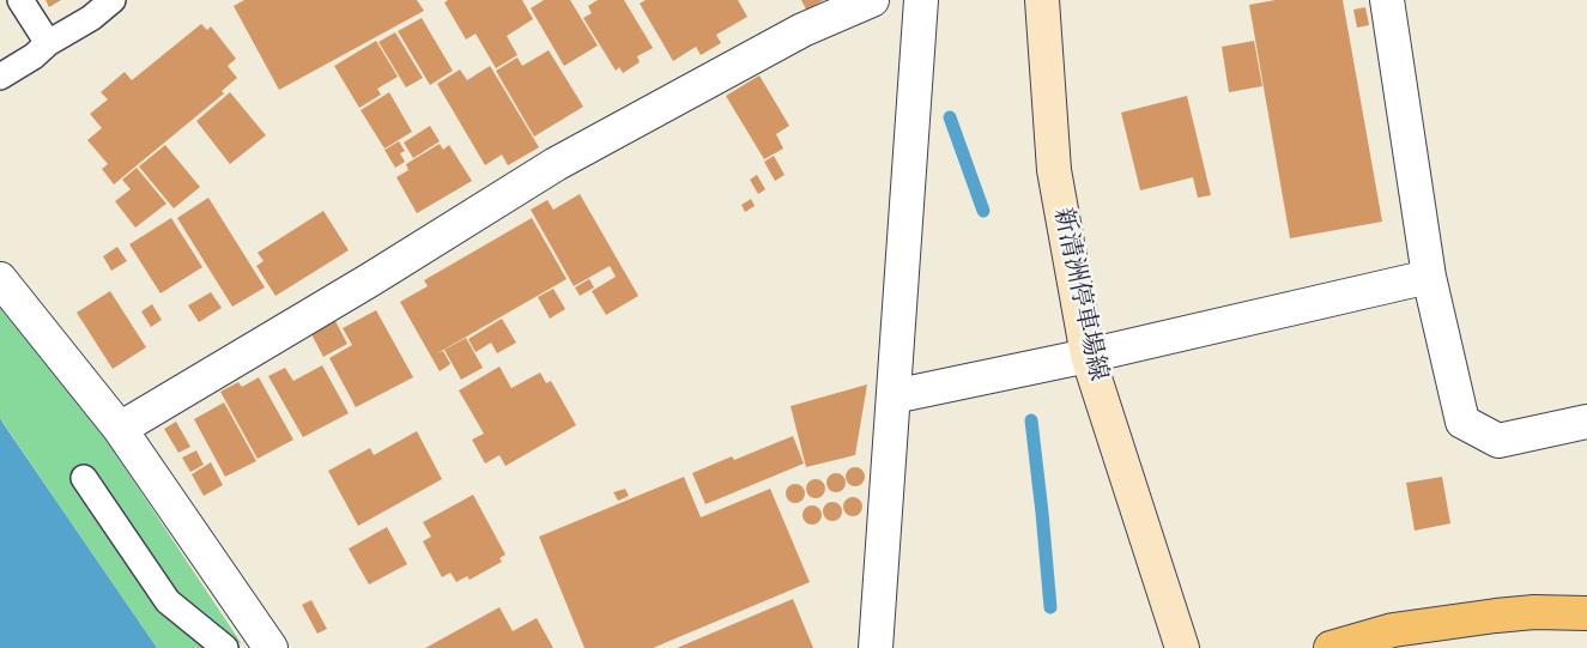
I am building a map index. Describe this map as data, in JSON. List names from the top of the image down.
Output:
{
  "streets": {
    "main road": ["新清洲停車場線"]
  }
}
